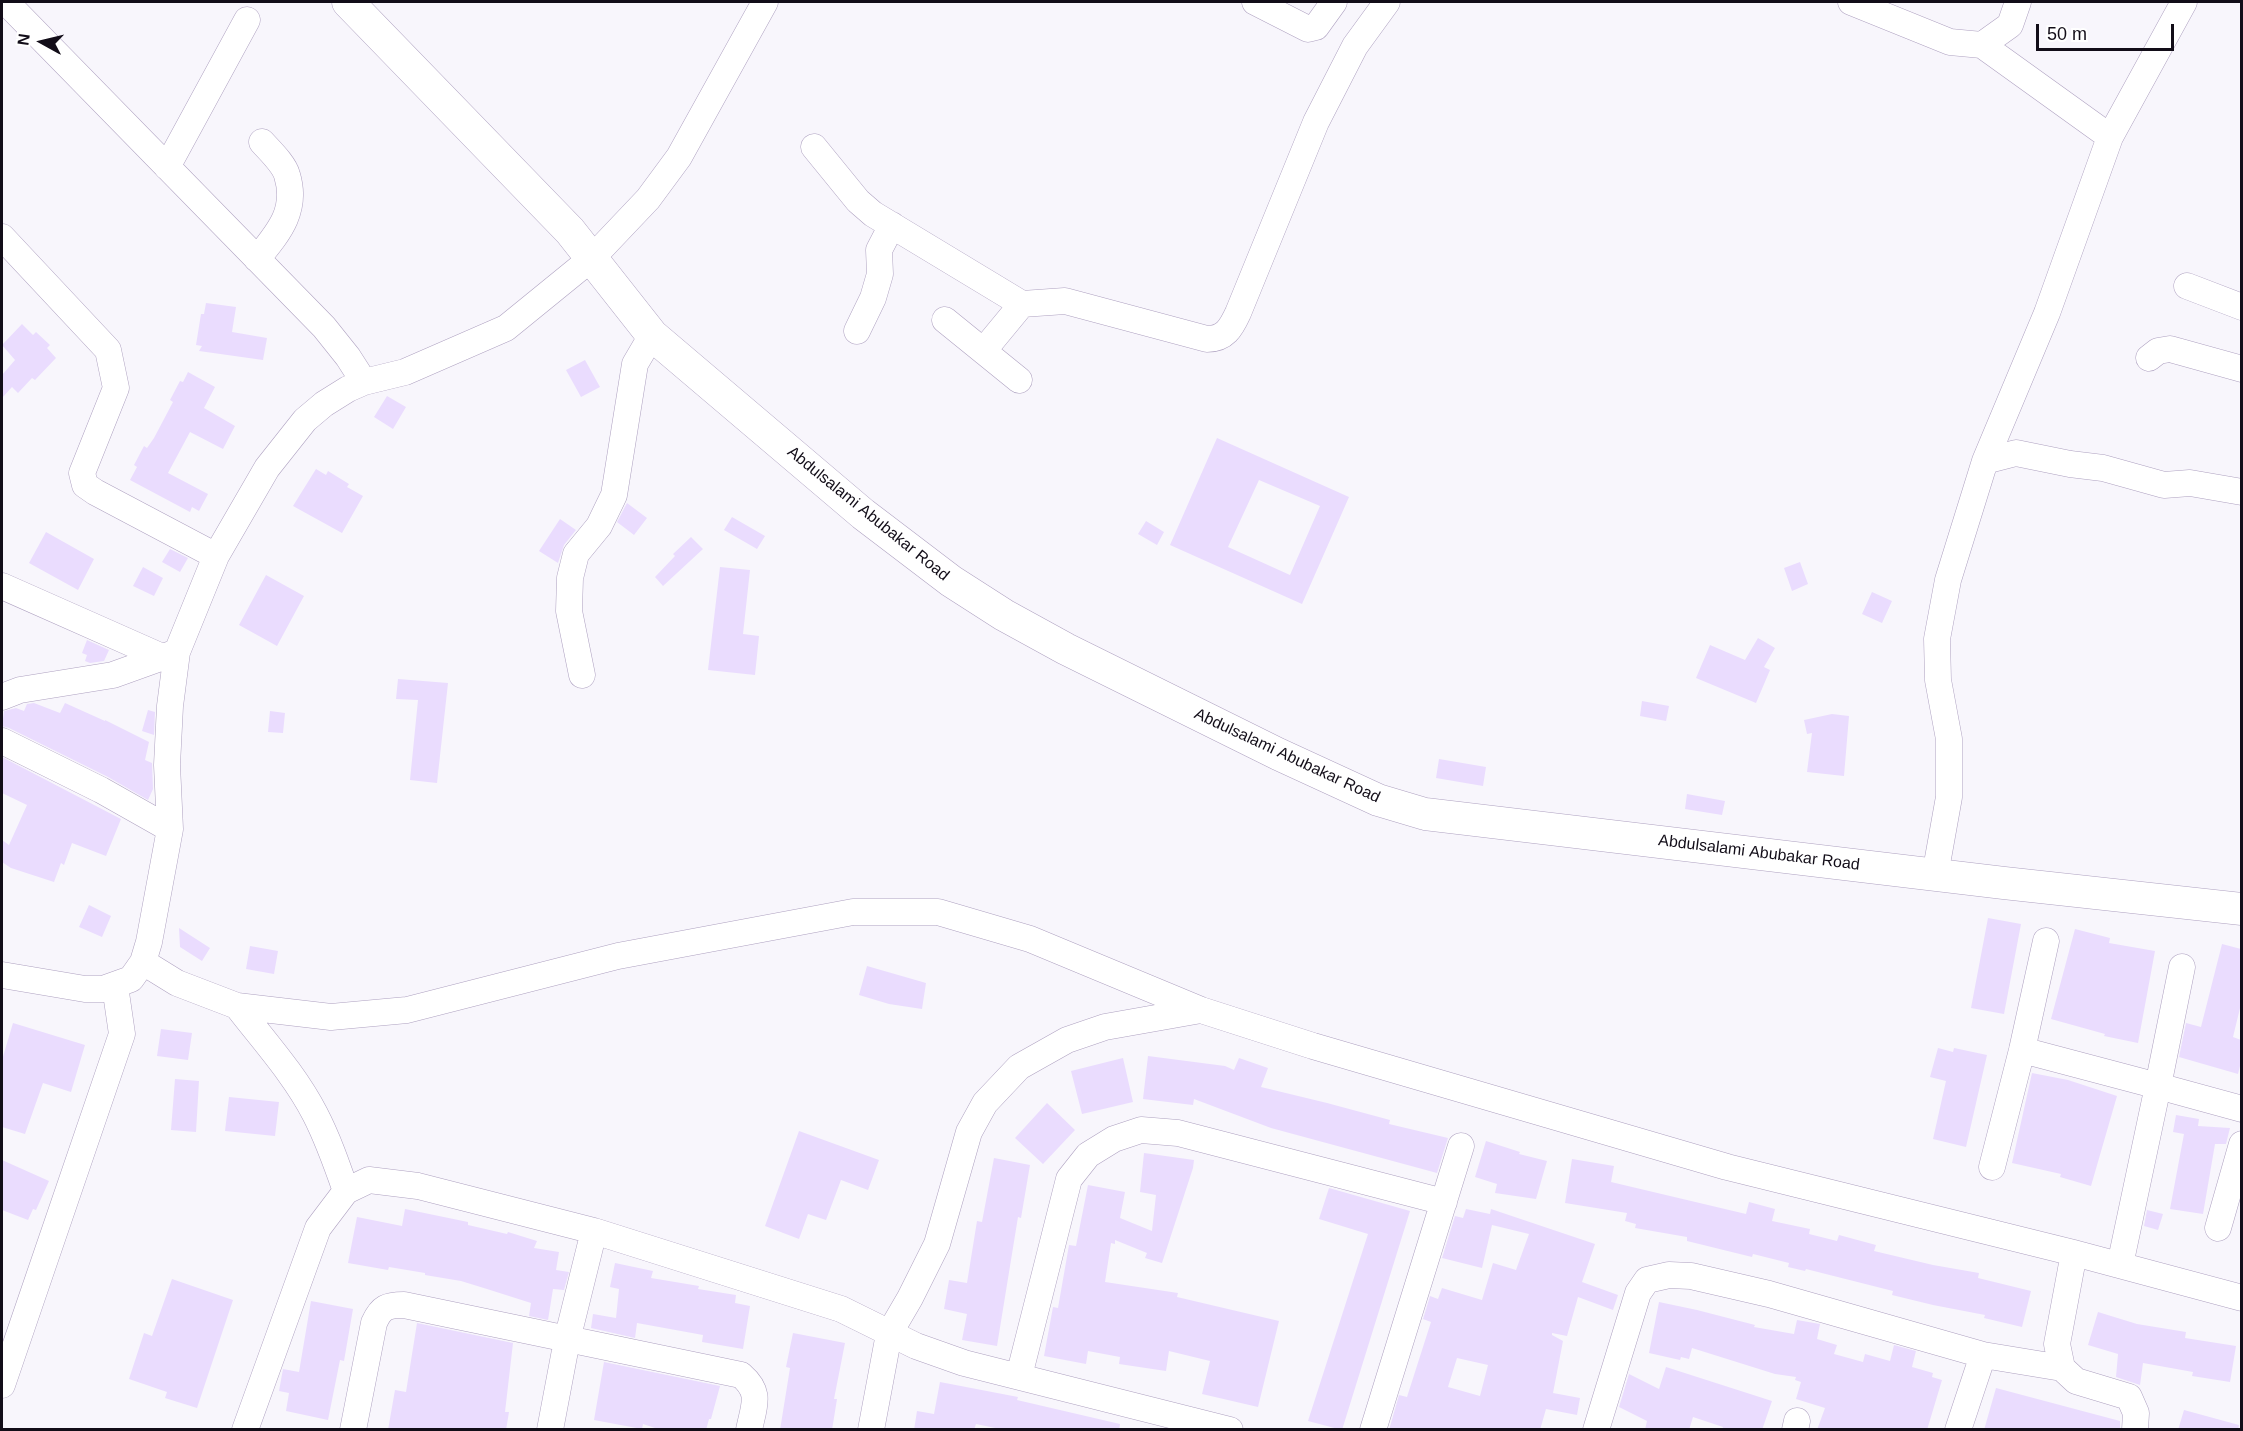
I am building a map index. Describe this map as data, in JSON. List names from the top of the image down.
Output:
{
  "streets": {
    "main road": ["Abdulsalami Abubakar Road"]
  },
  "scale_bar": "50 m",
  "north": "left"
}
